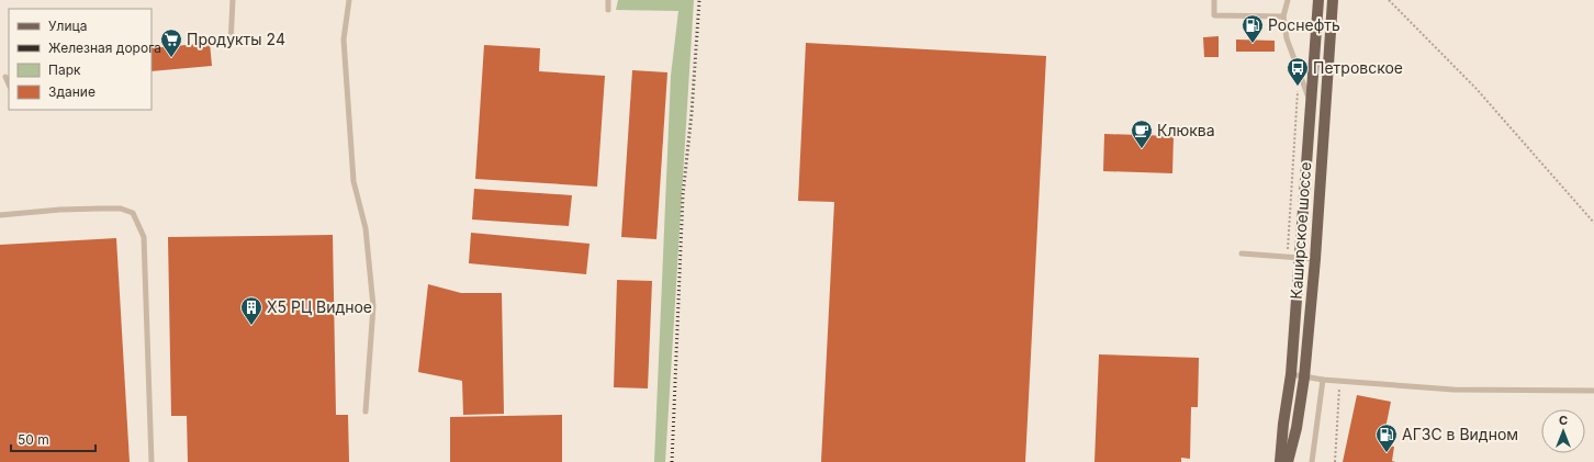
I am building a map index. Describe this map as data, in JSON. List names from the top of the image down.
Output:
{
  "streets": {
    "main road": ["Каширское шоссе"]
  },
  "places": {
    "fuel station": ["Роснефть", "АГЗС в Видном"],
    "supermarket": ["Продукты 24"],
    "bus stop": ["Петровское"],
    "cafe": ["Клюква"],
    "building": ["X5 РЦ Видное"]
  },
  "legend": [
    "Улица",
    "Железная дорога",
    "Парк",
    "Здание"
  ],
  "scale_bar": "50 m",
  "north": "top"
}
